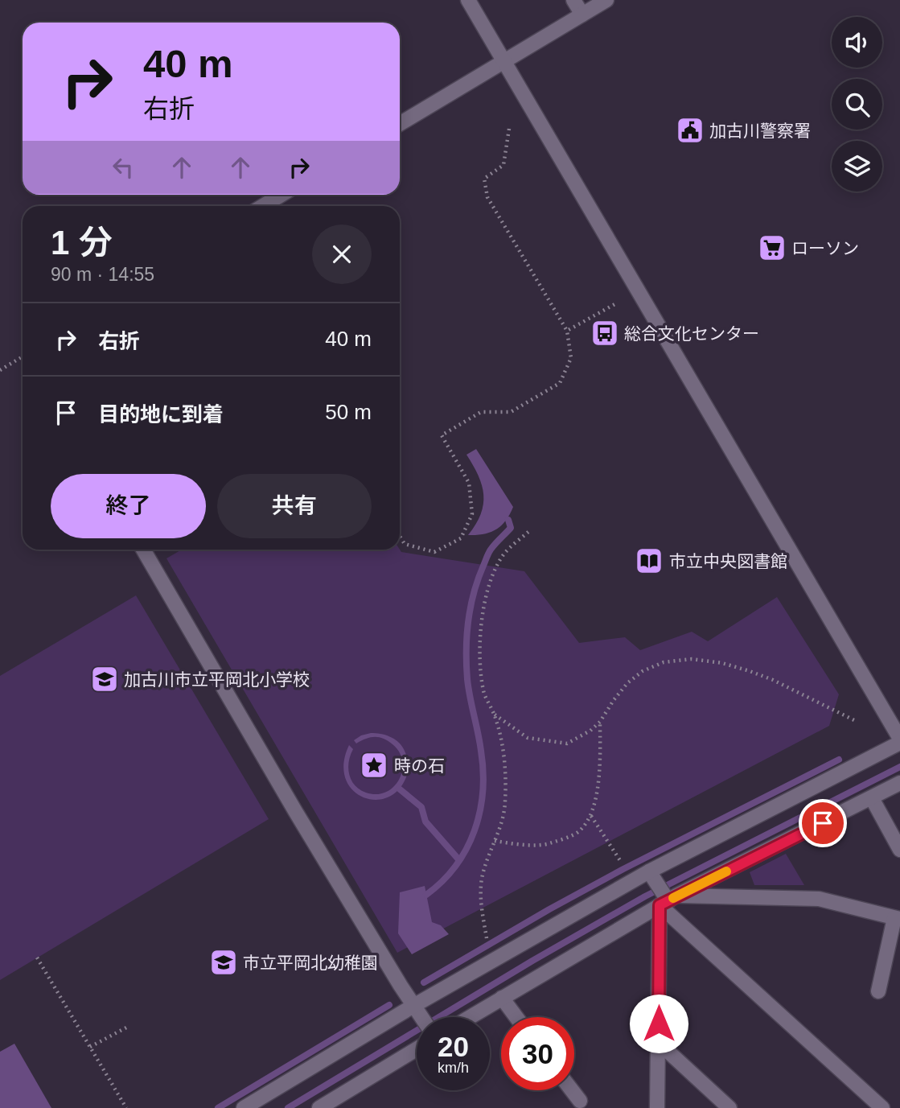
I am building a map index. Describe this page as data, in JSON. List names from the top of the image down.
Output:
{
  "places": {
    "public building": ["加古川警察署"],
    "supermarket": ["ローソン"],
    "bus stop": ["総合文化センター"],
    "library": ["市立中央図書館"],
    "school or university": ["加古川市立平岡北小学校", "市立平岡北幼稚園"],
    "place": ["時の石"]
  },
  "page": {
    "turn": ["40 m", "右折"],
    "heading": ["1 分", "90 m · 14:55"],
    "list": [
      {
        "name": "右折",
        "value": "40 m"
      },
      {
        "name": "目的地に到着",
        "value": "50 m"
      }
    ],
    "buttons": ["終了", "共有"],
    "speed": "20 km/h",
    "limit": "30"
  }
}
